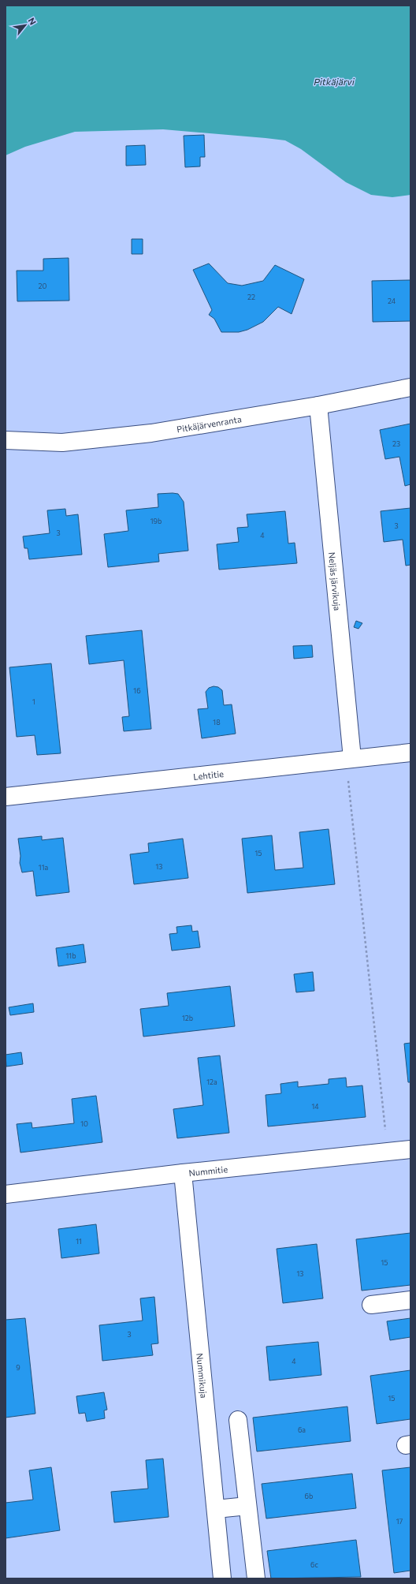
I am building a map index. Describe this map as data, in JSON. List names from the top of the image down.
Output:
{
  "streets": {
    "street": [
      "Pitkäjärvenranta",
      "Neljäs järvikuja",
      "Lehtitie",
      "Nummitie",
      "Nummikuja"
    ]
  },
  "crossings": [
    ["Pitkäjärvenranta", "Neljäs järvikuja"],
    ["Neljäs järvikuja", "Lehtitie"],
    ["Nummitie", "Nummikuja"]
  ],
  "water": ["Pitkäjärvi"],
  "house_numbers": [
    "20",
    "22",
    "24",
    "23",
    "19b",
    "3",
    "3",
    "4",
    "16",
    "1",
    "18",
    "15",
    "13",
    "11a",
    "11b",
    "12b",
    "12a",
    "14",
    "10",
    "11",
    "15",
    "13",
    "3",
    "4",
    "9",
    "15",
    "6a",
    "6b",
    "17",
    "6c"
  ],
  "north": "top right"
}
